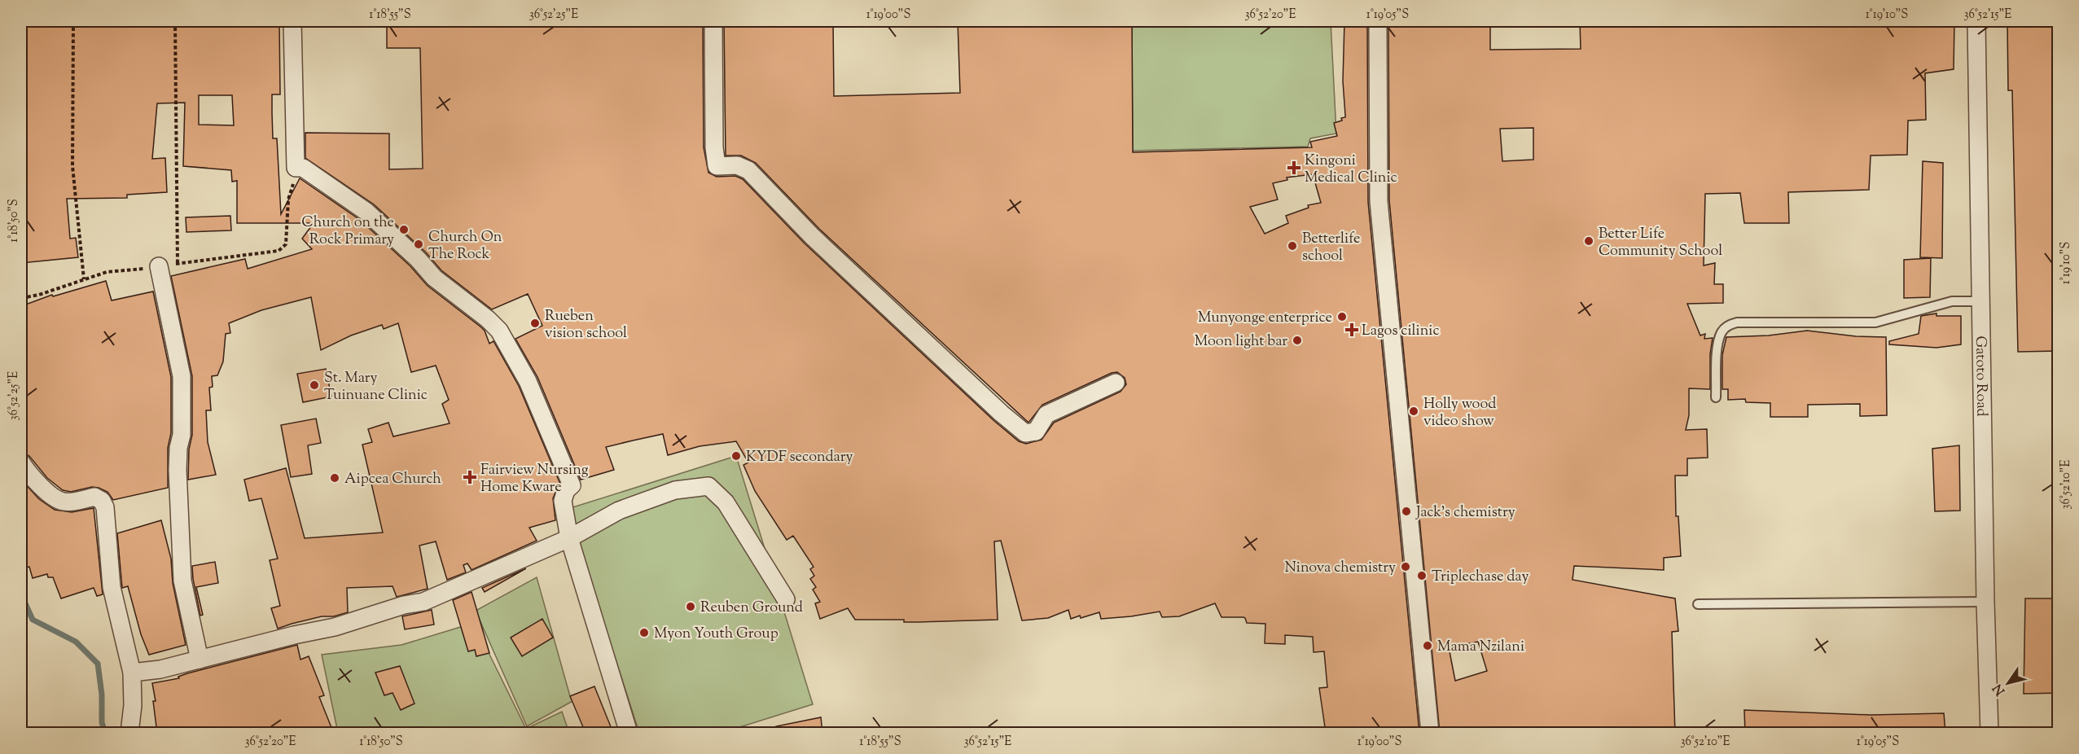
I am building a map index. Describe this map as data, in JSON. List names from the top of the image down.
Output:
{
  "streets": {
    "street": ["Gatoto Road"]
  },
  "places": {
    "health": ["Kingoni Medical Clinic", "Lagos cilinic", "Fairview Nursing Home Kware"],
    "other": [
      "Church on the Rock Primary",
      "Better Life Community School",
      "Church On The Rock",
      "Betterlife school",
      "Munyonge enterprice",
      "Rueben vision school",
      "Moon light bar",
      "St. Mary Tuinuane Clinic",
      "Holly wood video show",
      "KYDF secondary",
      "Aipcea Church",
      "Jack's chemistry",
      "Ninova chemistry",
      "Triplechase day",
      "Reuben Ground",
      "Myon Youth Group",
      "Mama Nzilani"
    ]
  },
  "north": "bottom left",
  "coordinates": [
    "1°18'55\"S",
    "36°52'25\"E",
    "1°19'00\"S",
    "36°52'20\"E",
    "1°19'05\"S",
    "1°19'10\"S",
    "36°52'15\"E",
    "1°18'50\"S",
    "36°52'10\"E"
  ]
}
